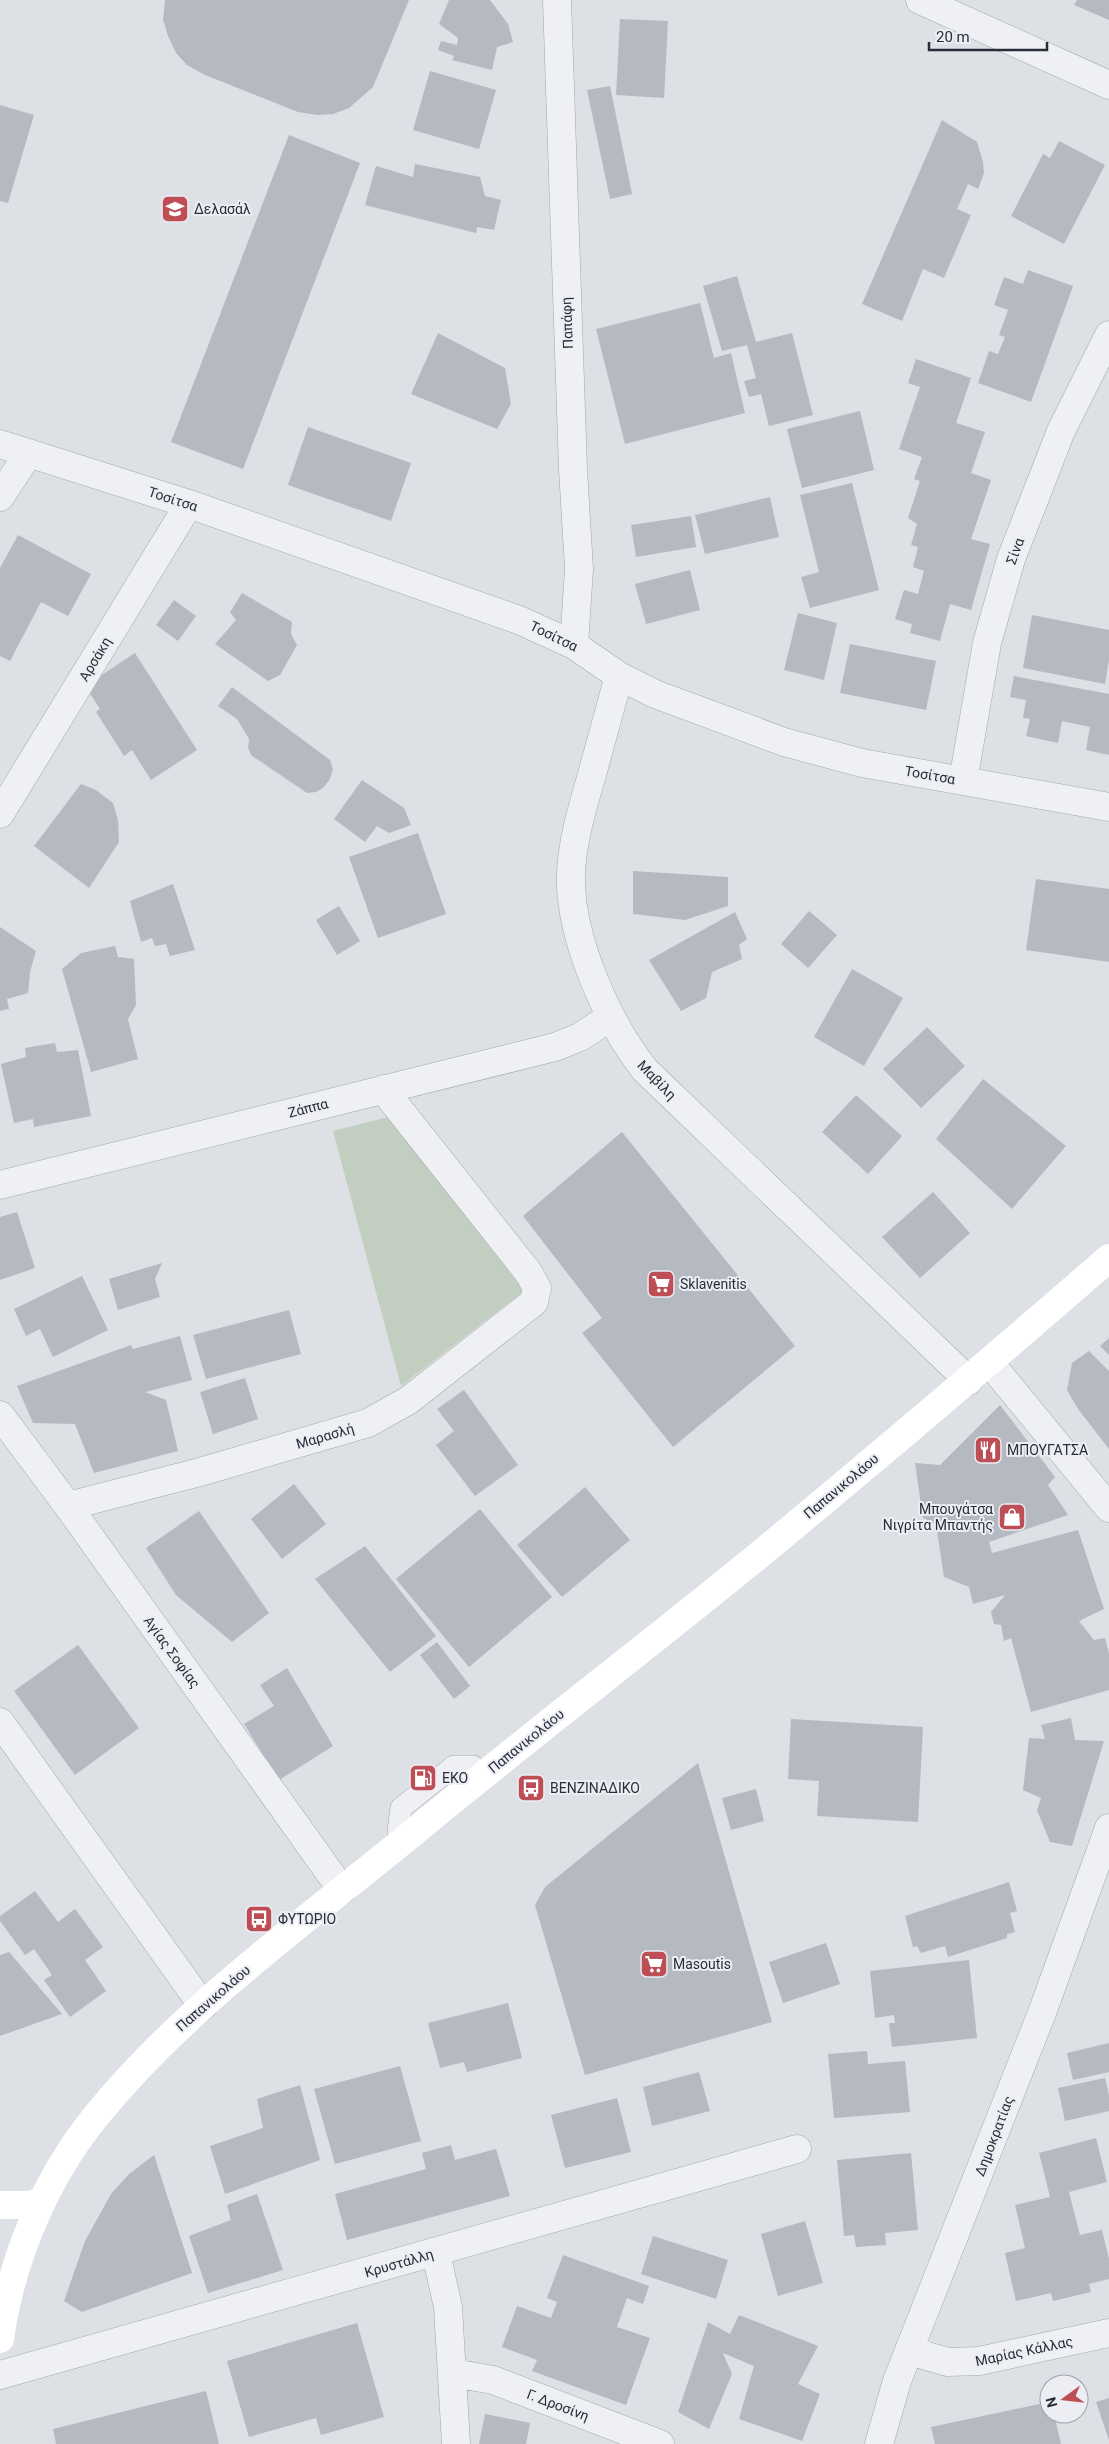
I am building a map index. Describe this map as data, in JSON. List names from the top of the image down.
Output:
{
  "streets": {
    "main road": ["Παπανικολάου"],
    "street": [
      "Παπάφη",
      "Τοσίτσα",
      "Σίνα",
      "Αρσάκη",
      "Μαβίλη",
      "Ζάππα",
      "Μαρασλή",
      "Αγίας Σοφίας",
      "Δημοκρατίας",
      "Κρυστάλλη",
      "Μαρίας Κάλλας",
      "Γ. Δροσίνη"
    ]
  },
  "crossings": [
    ["Παπάφη", "Τοσίτσα"],
    ["Τοσίτσα", "Σίνα"],
    ["Τοσίτσα", "Αρσάκη"],
    ["Τοσίτσα", "Μαβίλη"],
    ["Μαβίλη", "Ζάππα"],
    ["Μαβίλη", "Παπανικολάου"],
    ["Ζάππα", "Μαρασλή"],
    ["Μαρασλή", "Αγίας Σοφίας"],
    ["Παπανικολάου", "Αγίας Σοφίας"],
    ["Δημοκρατίας", "Μαρίας Κάλλας"]
  ],
  "places": {
    "school or university": ["Δελασάλ"],
    "supermarket": ["Sklavenitis", "Masoutis"],
    "restaurant": ["ΜΠΟΥΓΑΤΣΑ"],
    "shop": ["Μπουγάτσα Νιγρίτα Μπαντής"],
    "fuel station": ["EKO"],
    "bus stop": ["ΒΕΝΖΙΝΑΔΙΚΟ", "ΦΥΤΩΡΙΟ"]
  },
  "scale_bar": "20 m",
  "north": "left"
}
